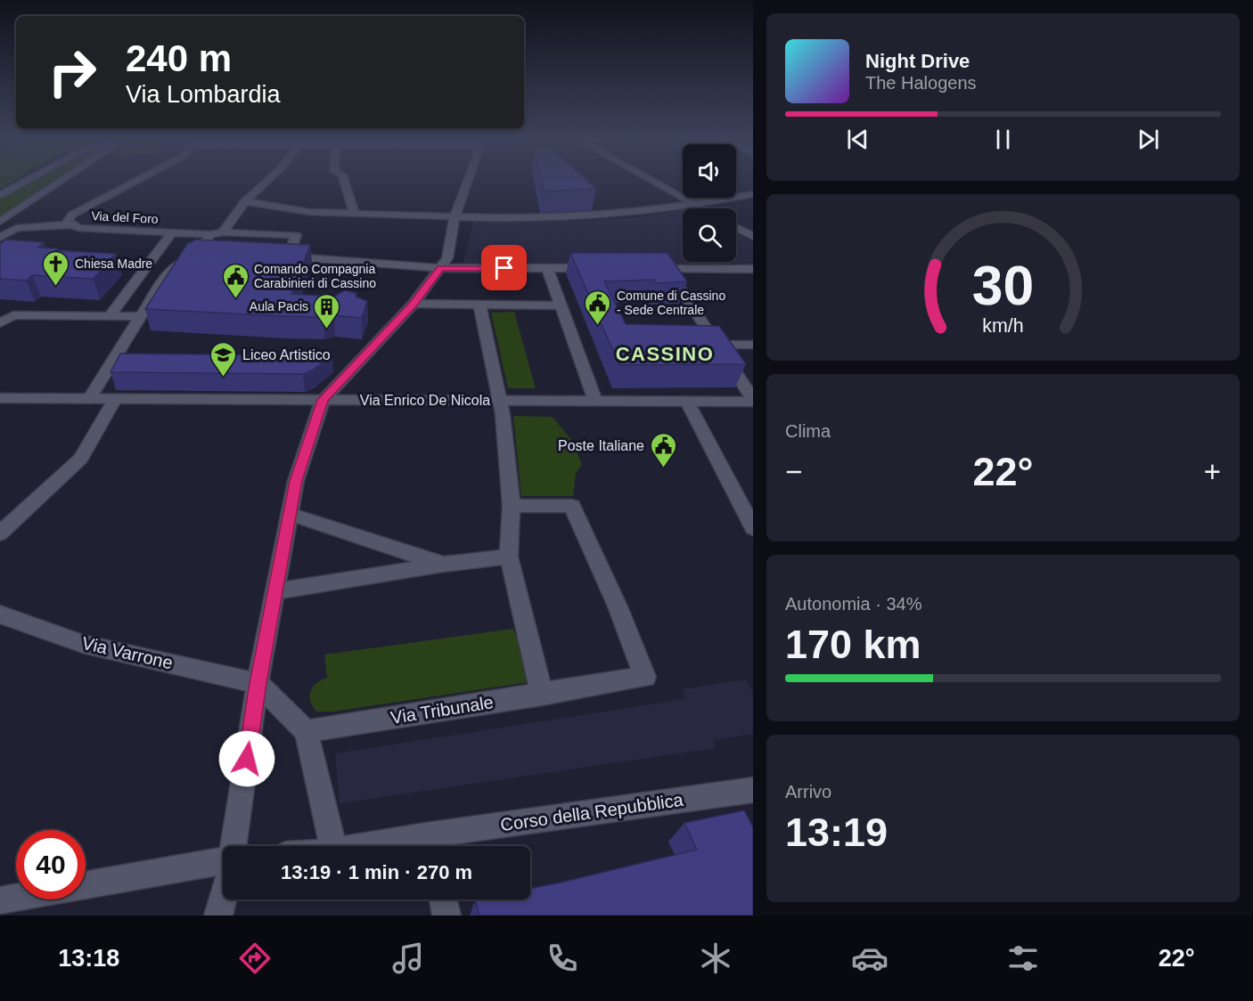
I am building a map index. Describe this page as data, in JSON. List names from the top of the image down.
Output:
{
  "streets": {
    "street": [
      "Via del Foro",
      "Via Enrico De Nicola",
      "Via Varrone",
      "Via Tribunale",
      "Corso della Repubblica"
    ]
  },
  "districts": ["CASSINO"],
  "places": {
    "church": ["Chiesa Madre"],
    "public building": ["Comando Compagnia Carabinieri di Cassino", "Comune di Cassino - Sede Centrale", "Poste Italiane"],
    "building": ["Aula Pacis"],
    "school or university": ["Liceo Artistico"]
  },
  "page": {
    "turn": ["240 m", "Via Lombardia"],
    "song": ["Night Drive", "The Halogens"],
    "tile": [
      "Clima",
      ["Autonomia · 34%", "170 km"],
      ["Arrivo", "13:19"]
    ],
    "heat": ["−", "22°", "+"],
    "limit": "40",
    "trip": "13:19 · 1 min · 270 m",
    "tabs": ["13:18", "22°"],
    "gauge": ["30", "km/h"]
  }
}
